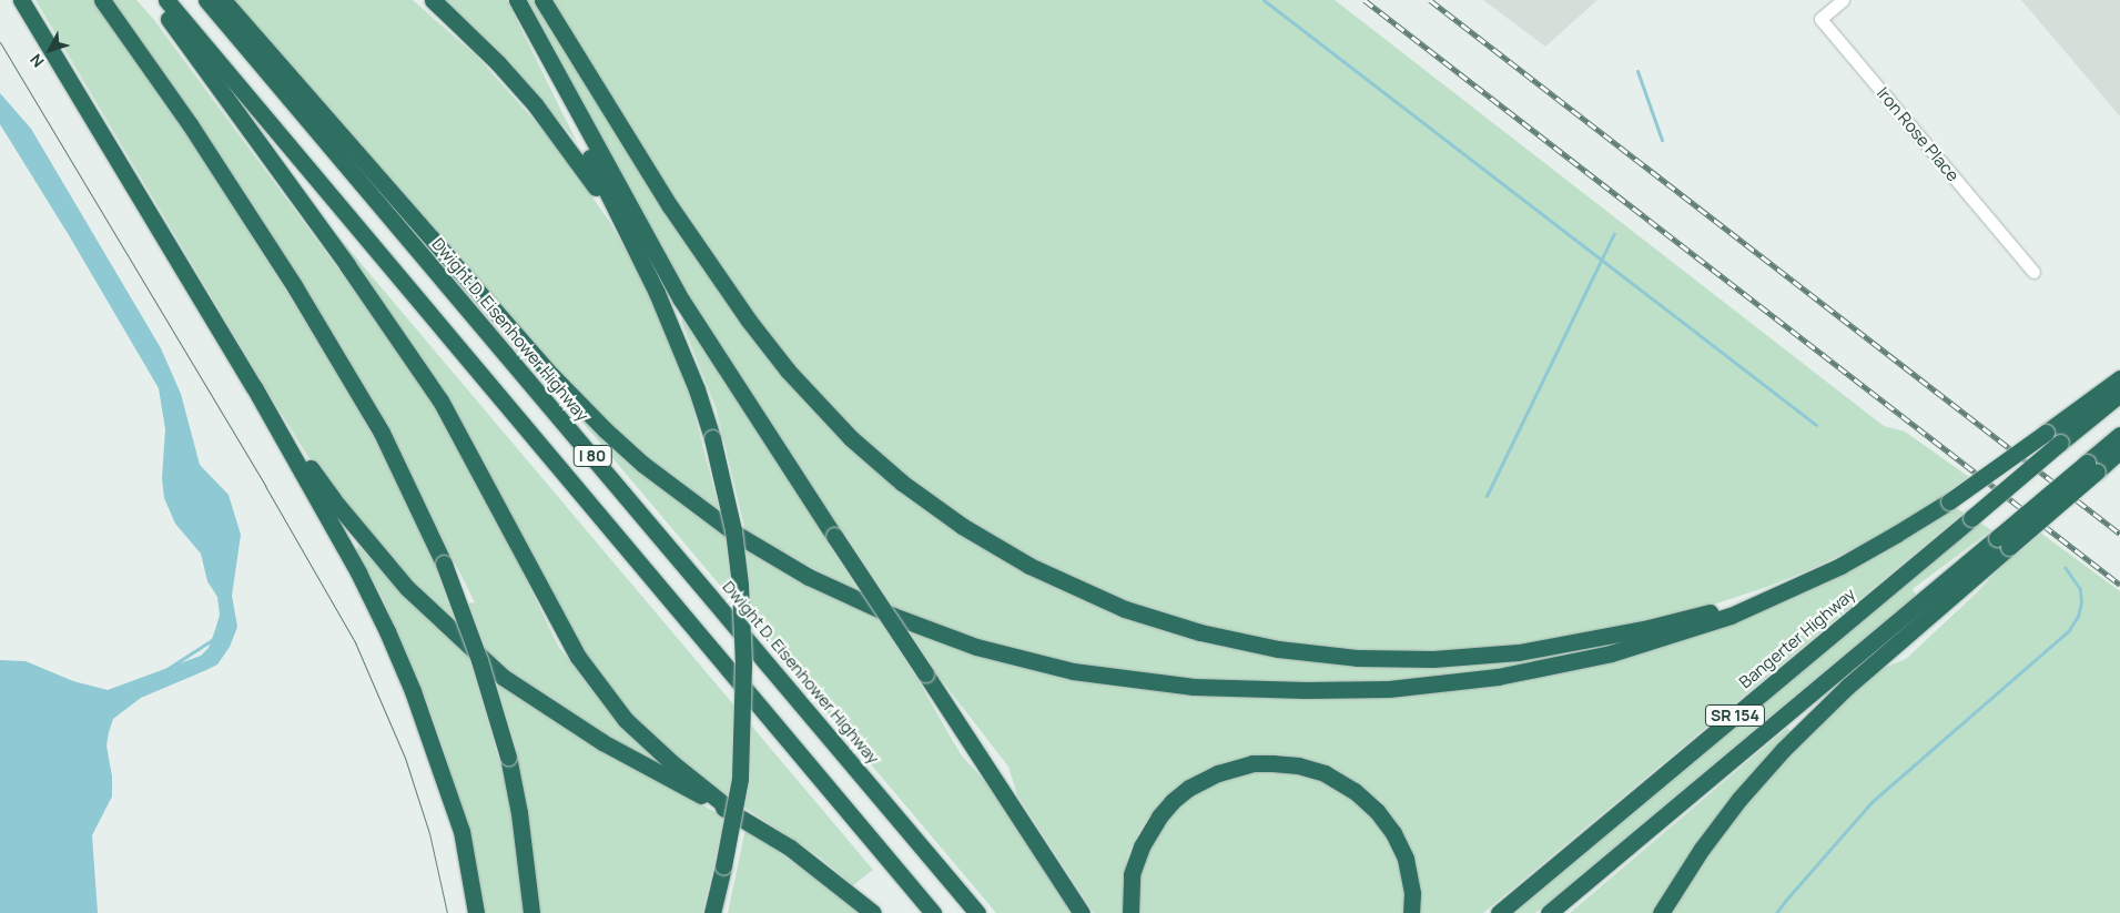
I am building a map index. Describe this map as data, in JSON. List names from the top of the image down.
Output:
{
  "streets": {
    "highway": [
      "Dwight D. Eisenhower Highway",
      "I 80",
      "Bangerter Highway",
      "SR 154"
    ],
    "street": ["Iron Rose Place"]
  },
  "north": "bottom left"
}
